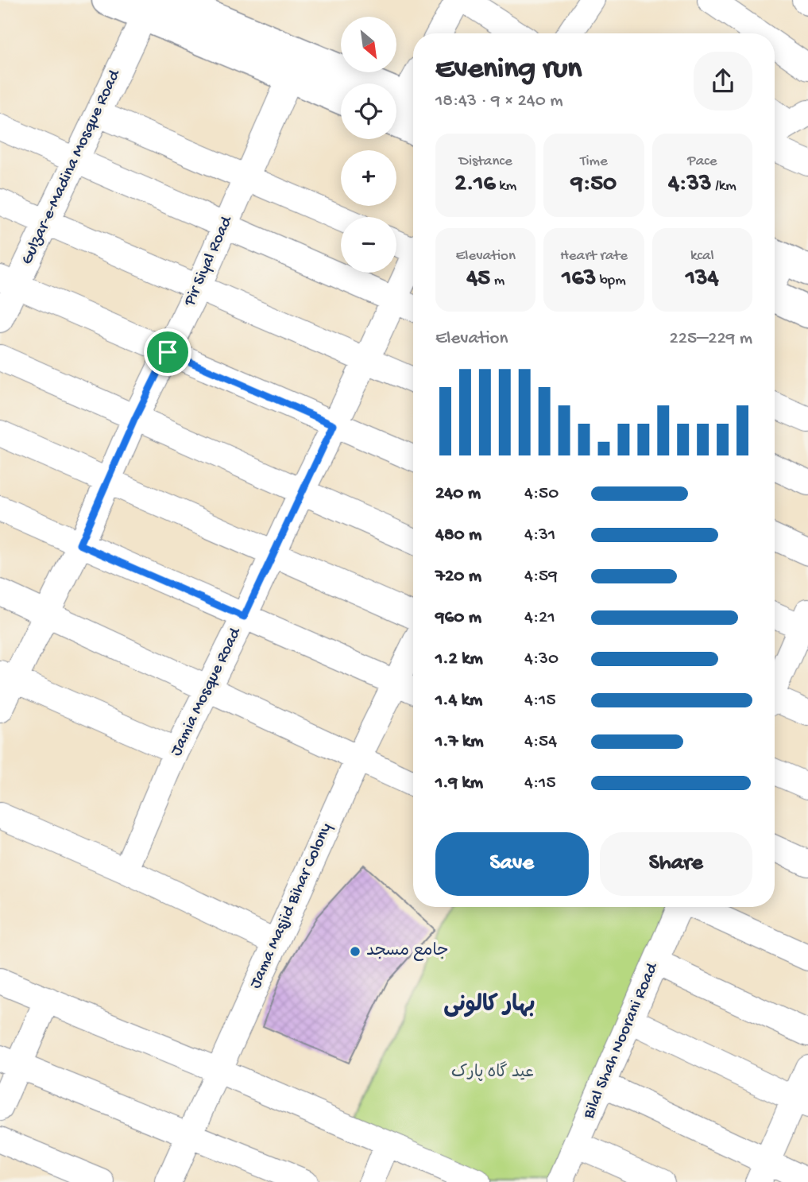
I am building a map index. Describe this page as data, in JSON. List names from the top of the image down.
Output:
{
  "streets": {
    "street": [
      "Gulzar-e-Madina Mosque Road",
      "Pir Siyal Road",
      "Jamia Mosque Road",
      "Jama Masjid Bihar Colony",
      "Bilal Shah Noorani Road"
    ]
  },
  "districts": ["بہار کالونی"],
  "parks": ["عید گاہ پارک"],
  "places": ["جامع مسجد"],
  "north": "bottom right",
  "page": {
    "map_buttons": ["+", "−"],
    "heading": ["Evening run", "18:43 · 9 × 240 m"],
    "stats": [
      ["Distance", "2.16 km"],
      ["Time", "9:50"],
      ["Pace", "4:33 /km"],
      ["Elevation", "45 m"],
      ["Heart rate", "163 bpm"],
      ["kcal", "134"]
    ],
    "chart": ["Elevation", "225–229 m"],
    "list": [
      {
        "name": "240 m",
        "note": "4:50"
      },
      {
        "name": "480 m",
        "note": "4:31"
      },
      {
        "name": "720 m",
        "note": "4:59"
      },
      {
        "name": "960 m",
        "note": "4:21"
      },
      {
        "name": "1.2 km",
        "note": "4:30"
      },
      {
        "name": "1.4 km",
        "note": "4:15"
      },
      {
        "name": "1.7 km",
        "note": "4:54"
      },
      {
        "name": "1.9 km",
        "note": "4:15"
      }
    ],
    "buttons": ["Save", "Share"]
  }
}
